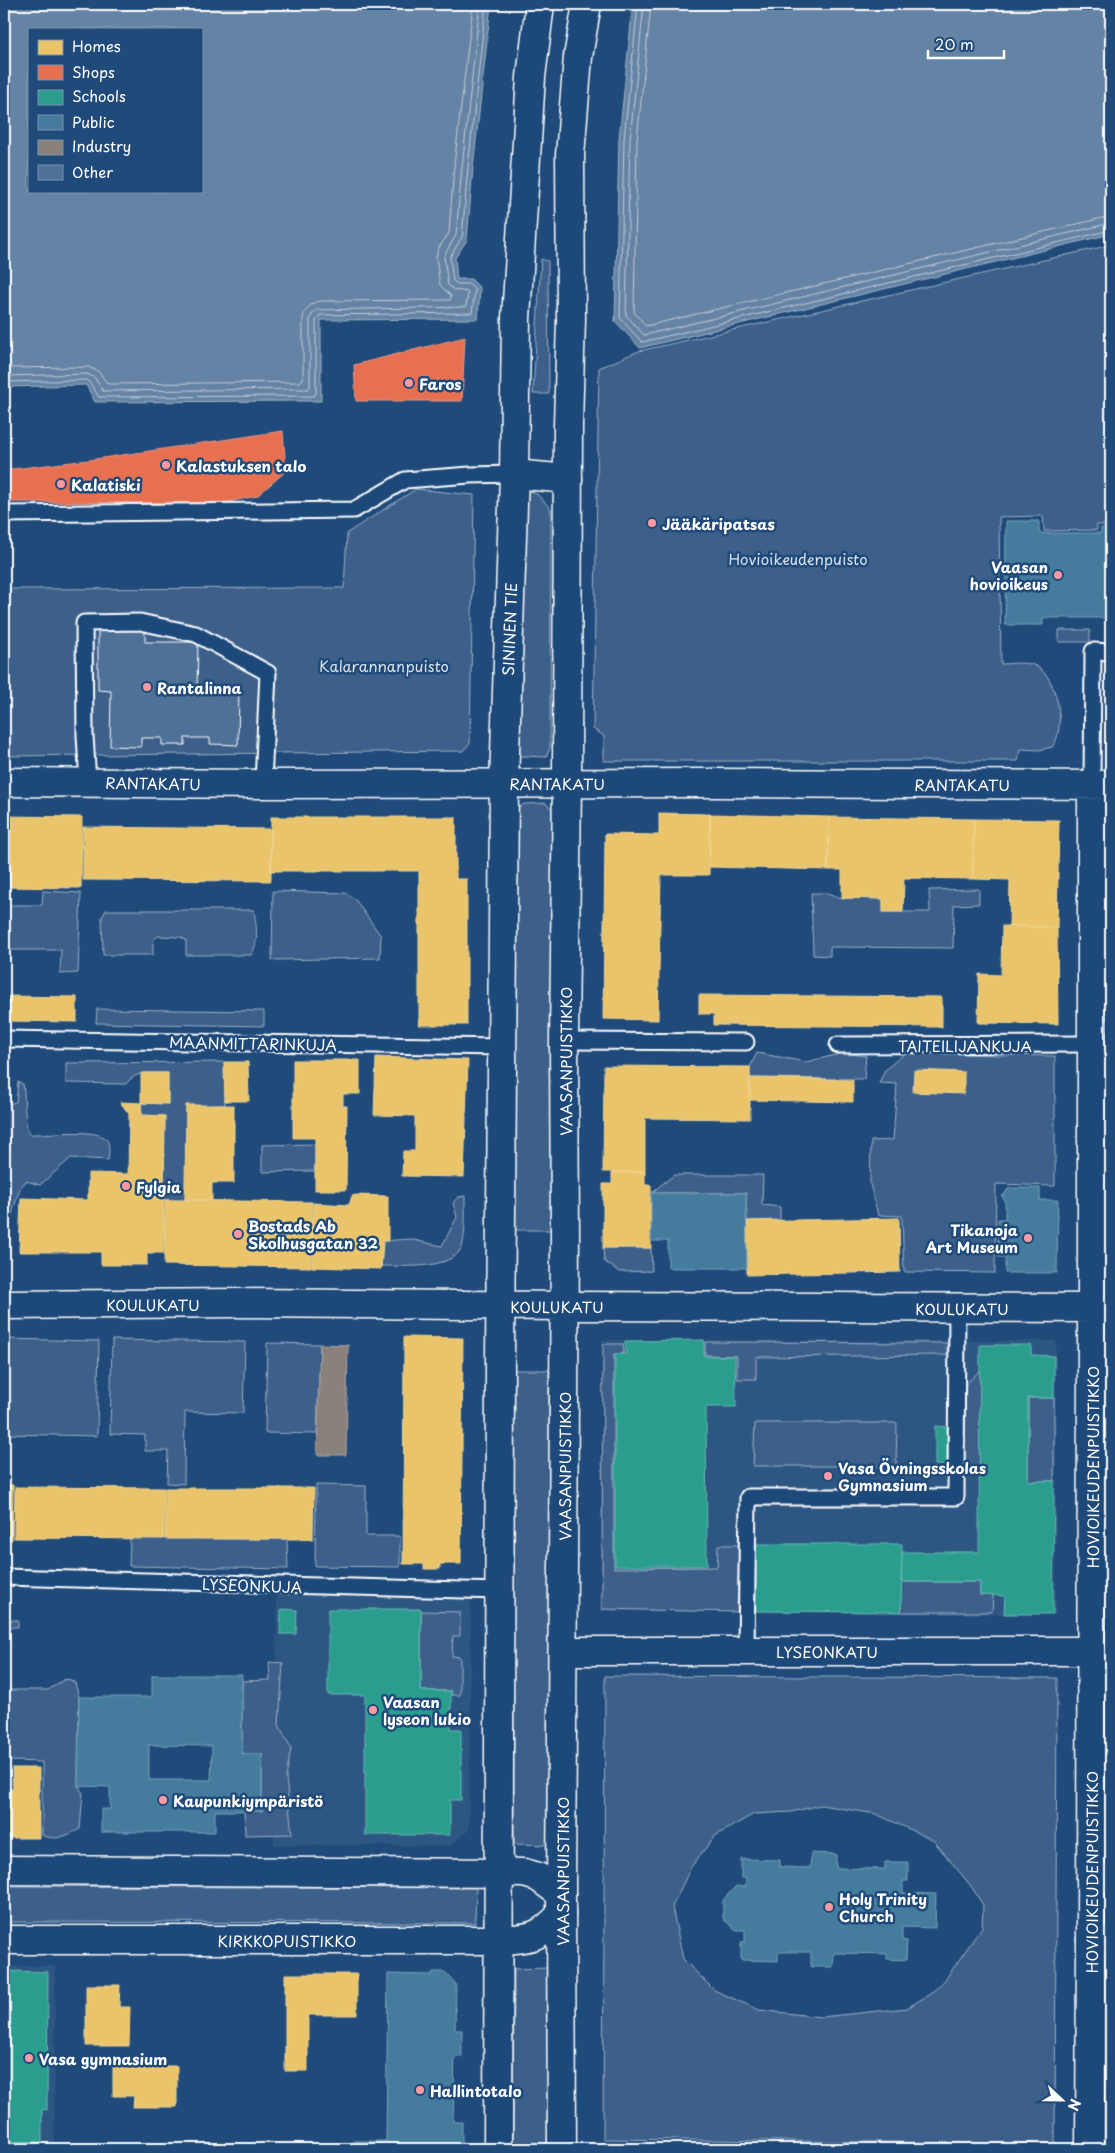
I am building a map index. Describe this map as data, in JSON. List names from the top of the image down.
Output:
{
  "streets": {
    "main road": [
      "SININEN TIE",
      "RANTAKATU",
      "VAASANPUISTIKKO",
      "KOULUKATU",
      "HOVIOIKEUDENPUISTIKKO",
      "LYSEONKATU",
      "KIRKKOPUISTIKKO"
    ],
    "lane": ["MAANMITTARINKUJA", "TAITEILIJANKUJA", "LYSEONKUJA"]
  },
  "crossings": [
    ["SININEN TIE", "RANTAKATU"],
    ["RANTAKATU", "VAASANPUISTIKKO"],
    ["RANTAKATU", "HOVIOIKEUDENPUISTIKKO"],
    ["TAITEILIJANKUJA", "HOVIOIKEUDENPUISTIKKO"],
    ["VAASANPUISTIKKO", "KOULUKATU"],
    ["VAASANPUISTIKKO", "LYSEONKATU"],
    ["VAASANPUISTIKKO", "KIRKKOPUISTIKKO"],
    ["KOULUKATU", "HOVIOIKEUDENPUISTIKKO"],
    ["HOVIOIKEUDENPUISTIKKO", "LYSEONKATU"]
  ],
  "parks": ["Hovioikeudenpuisto", "Kalarannanpuisto"],
  "places": [
    "Faros",
    "Kalastuksen talo",
    "Kalatiski",
    "Jääkäripatsas",
    "Vaasan hovioikeus",
    "Rantalinna",
    "Fylgia",
    "Bostads Ab Skolhusgatan 32",
    "Tikanoja Art Museum",
    "Vasa Övningsskolas Gymnasium",
    "Vaasan lyseon lukio",
    "Kaupunkiympäristö",
    "Holy Trinity Church",
    "Vasa gymnasium",
    "Hallintotalo"
  ],
  "legend": [
    "Homes",
    "Shops",
    "Schools",
    "Public",
    "Industry",
    "Other"
  ],
  "scale_bar": "20 m",
  "north": "right"
}
